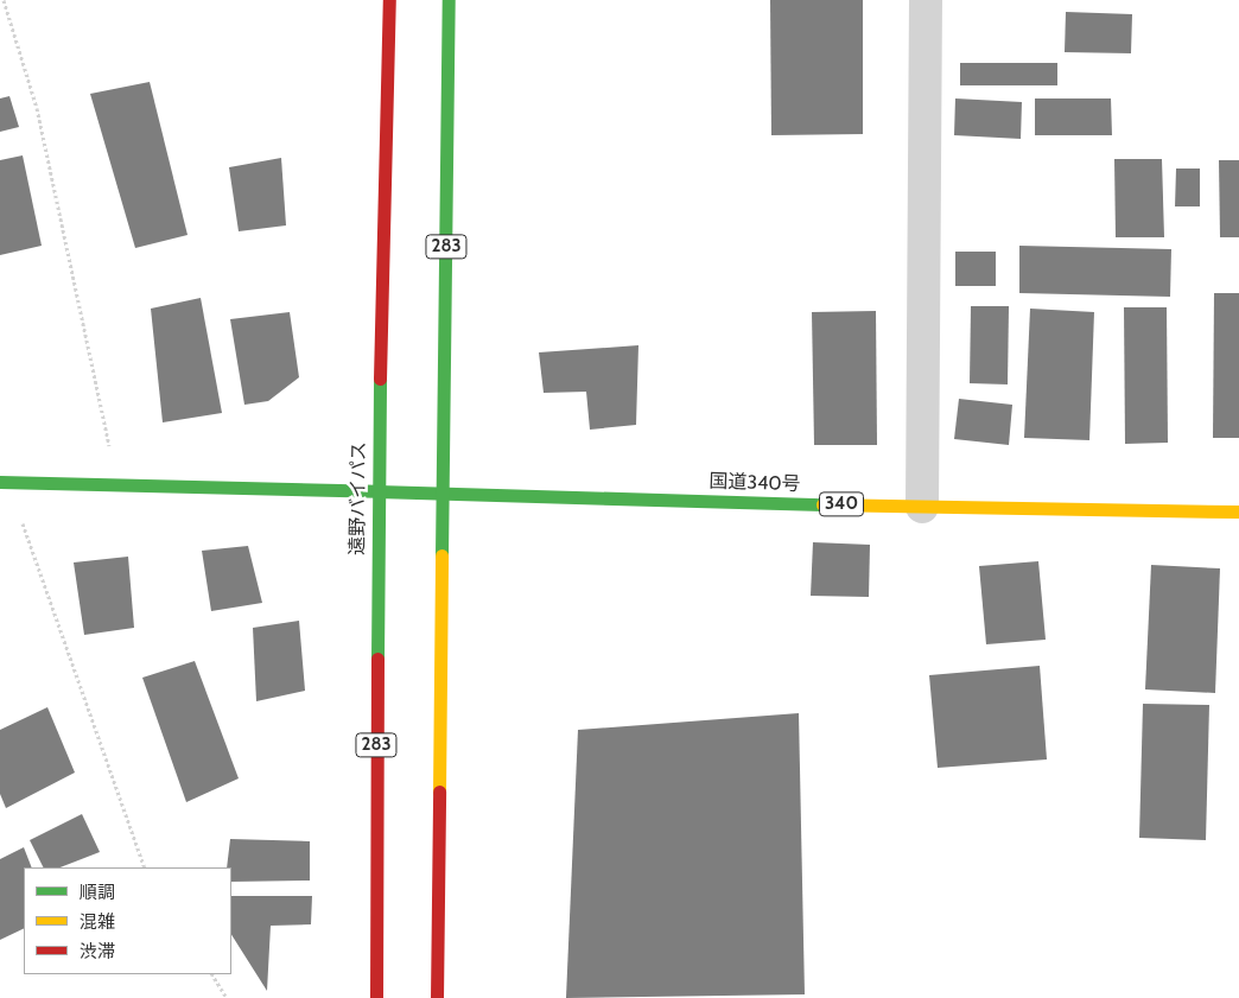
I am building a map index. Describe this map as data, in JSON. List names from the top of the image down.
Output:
{
  "streets": {
    "main road": [
      "283",
      "国道340号",
      "遠野バイパス",
      "340"
    ]
  },
  "crossings": [
    ["283", "国道340号"],
    ["国道340号", "遠野バイパス"]
  ],
  "legend": ["順調", "混雑", "渋滞"]
}
